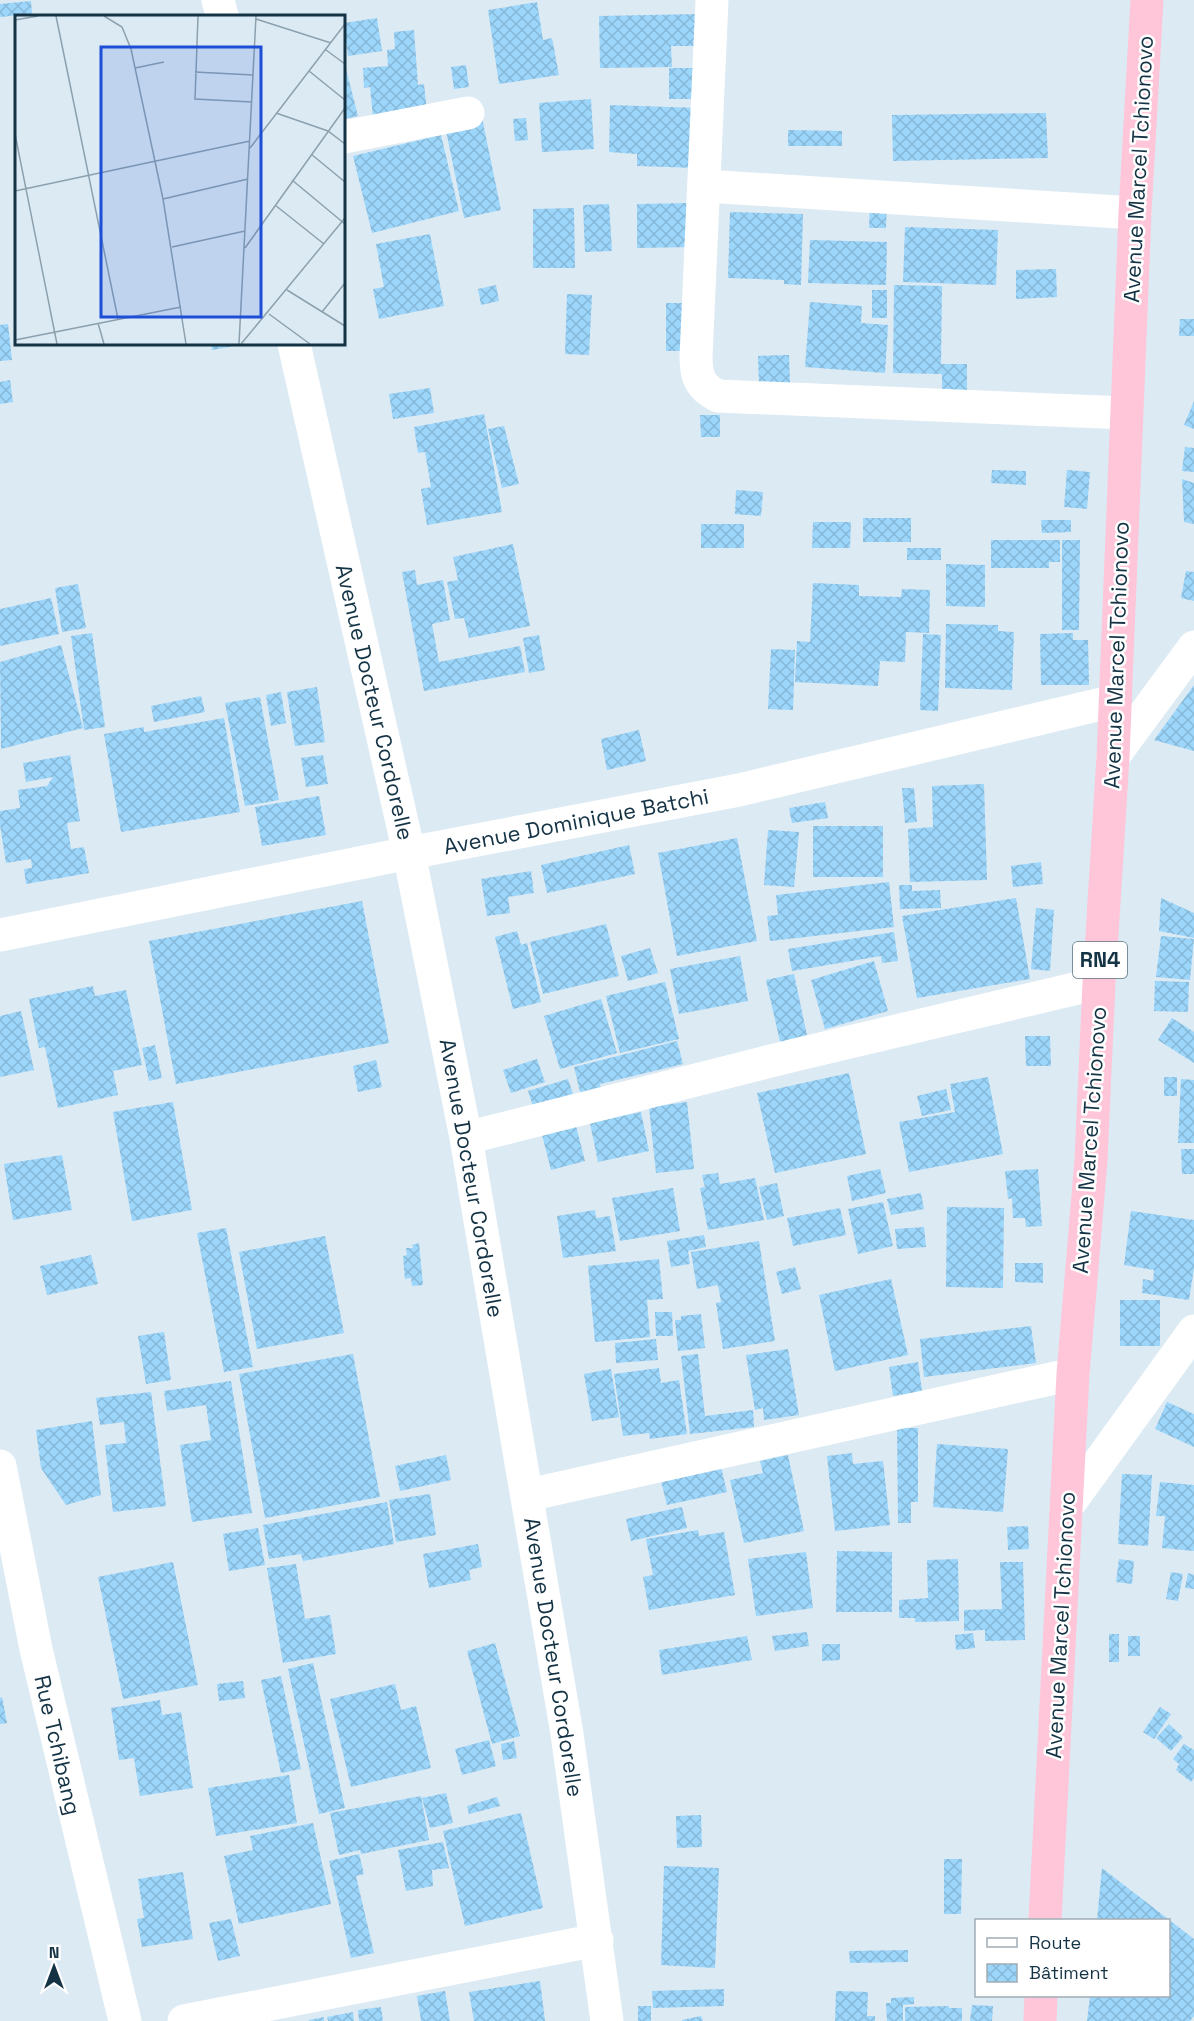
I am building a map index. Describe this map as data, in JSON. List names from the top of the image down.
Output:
{
  "streets": {
    "highway": ["Avenue Marcel Tchionovo", "RN4"],
    "street": ["Avenue Docteur Cordorelle", "Avenue Dominique Batchi", "Rue Tchibang"]
  },
  "crossings": [
    ["Avenue Marcel Tchionovo", "Avenue Dominique Batchi"],
    ["Avenue Docteur Cordorelle", "Avenue Dominique Batchi"]
  ],
  "legend": ["Route", "Bâtiment"],
  "north": "top"
}
